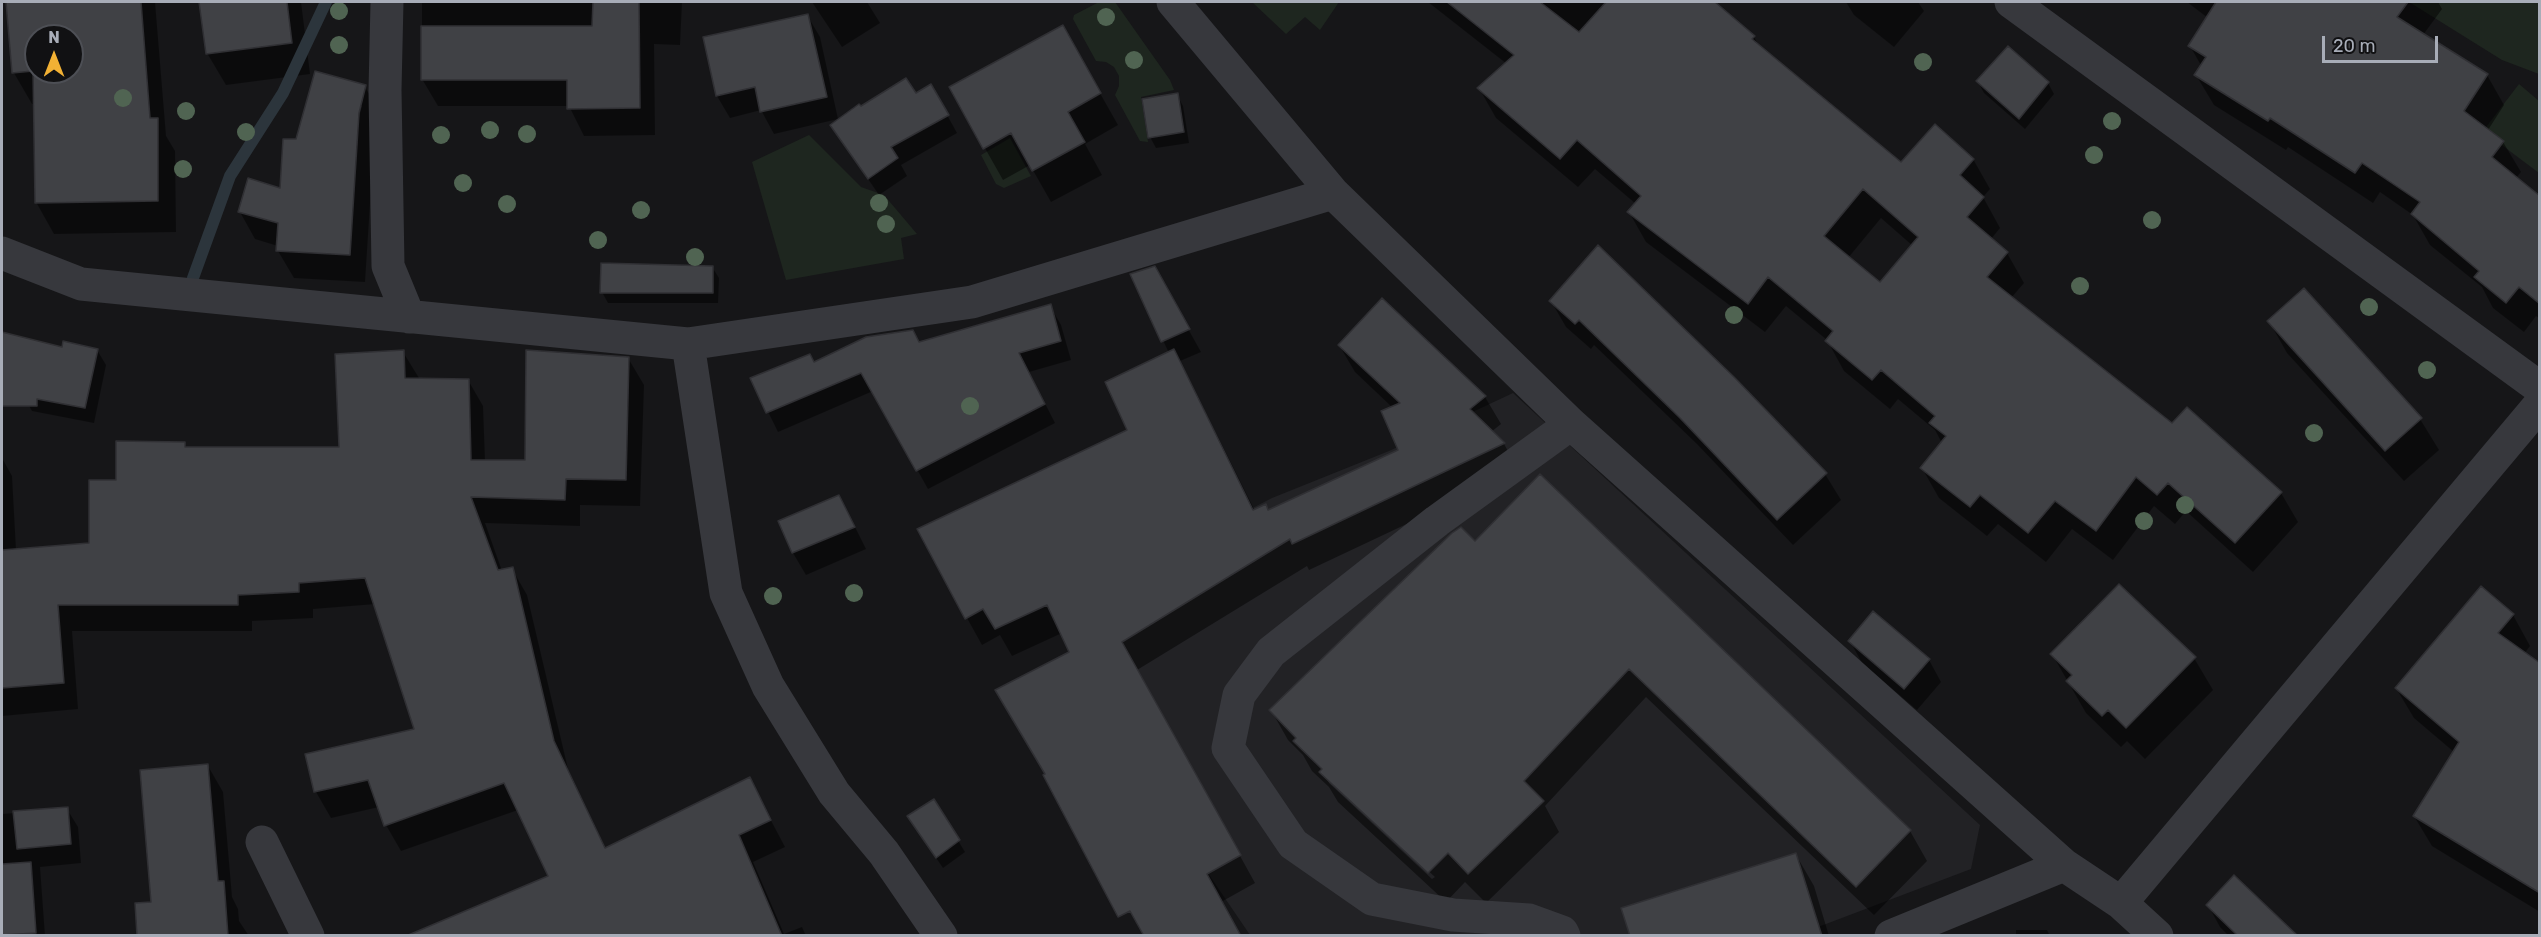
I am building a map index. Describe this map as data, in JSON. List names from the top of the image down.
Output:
{
  "scale_bar": "20 m",
  "north": "top"
}
